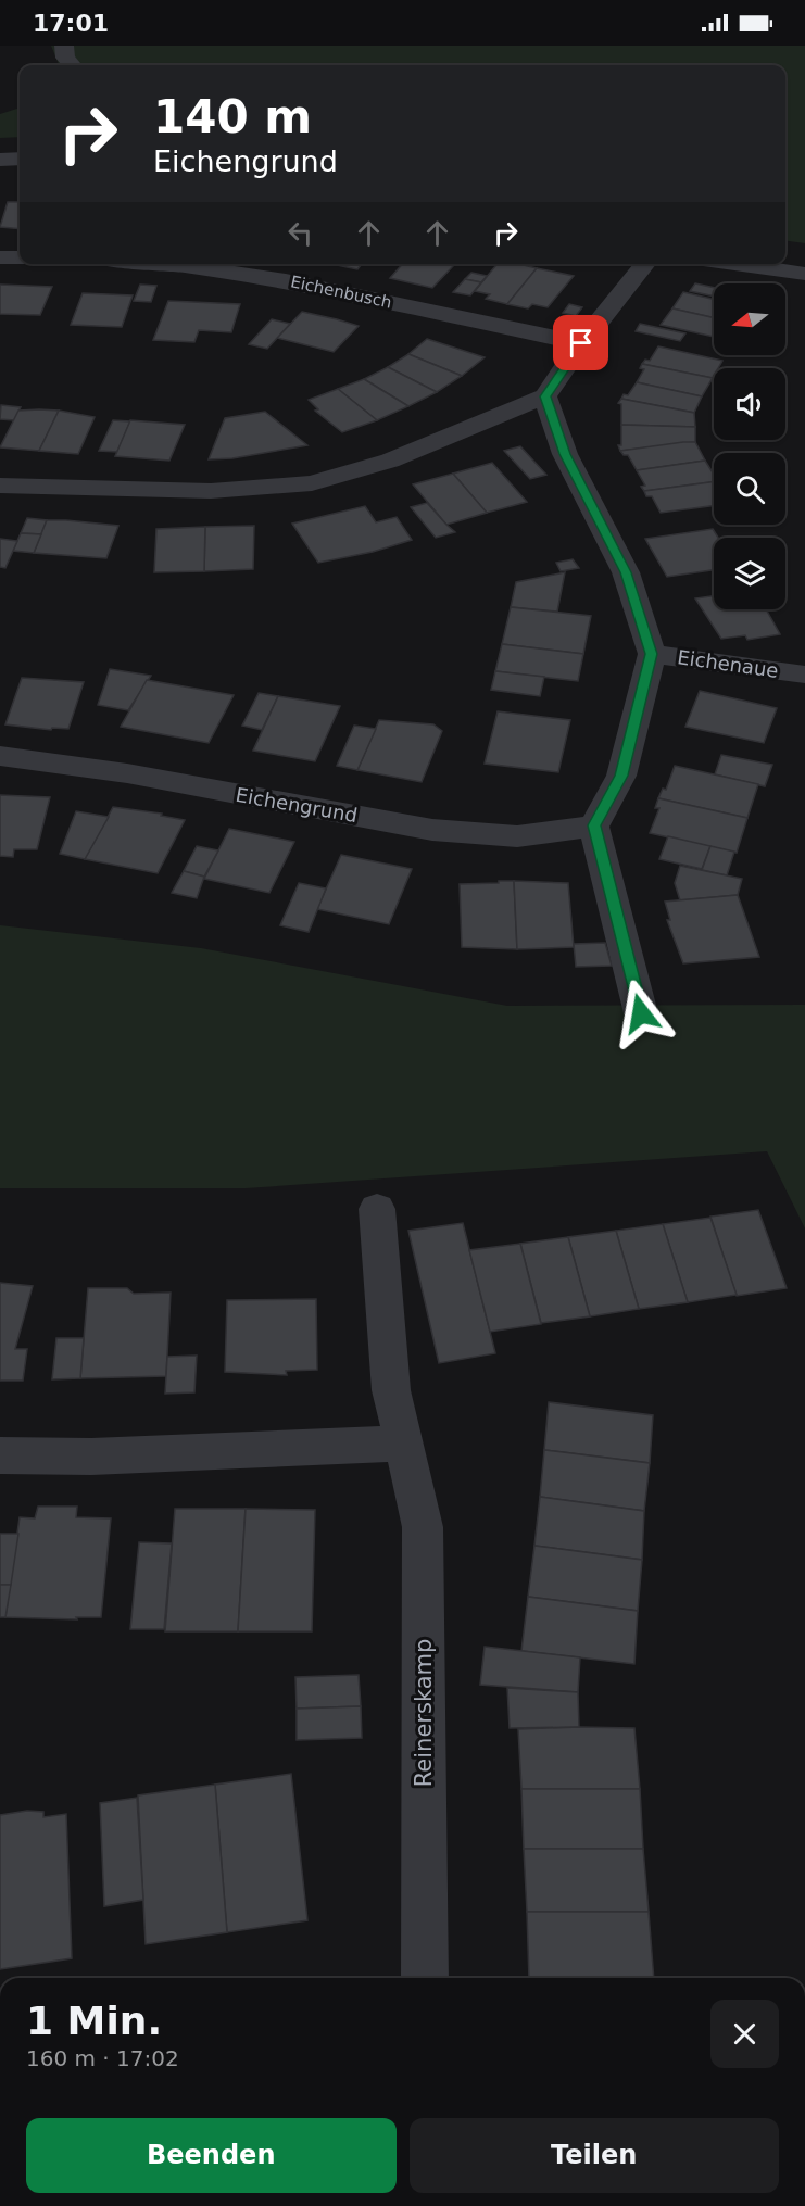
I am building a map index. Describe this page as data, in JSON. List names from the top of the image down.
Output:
{
  "streets": {
    "street": [
      "Eichenbusch",
      "Eichenaue",
      "Eichengrund",
      "Reinerskamp"
    ]
  },
  "north": "left",
  "page": {
    "status": "17:01",
    "turn": ["140 m", "Eichengrund"],
    "heading": ["1 Min.", "160 m · 17:02"],
    "buttons": ["Beenden", "Teilen"]
  }
}
